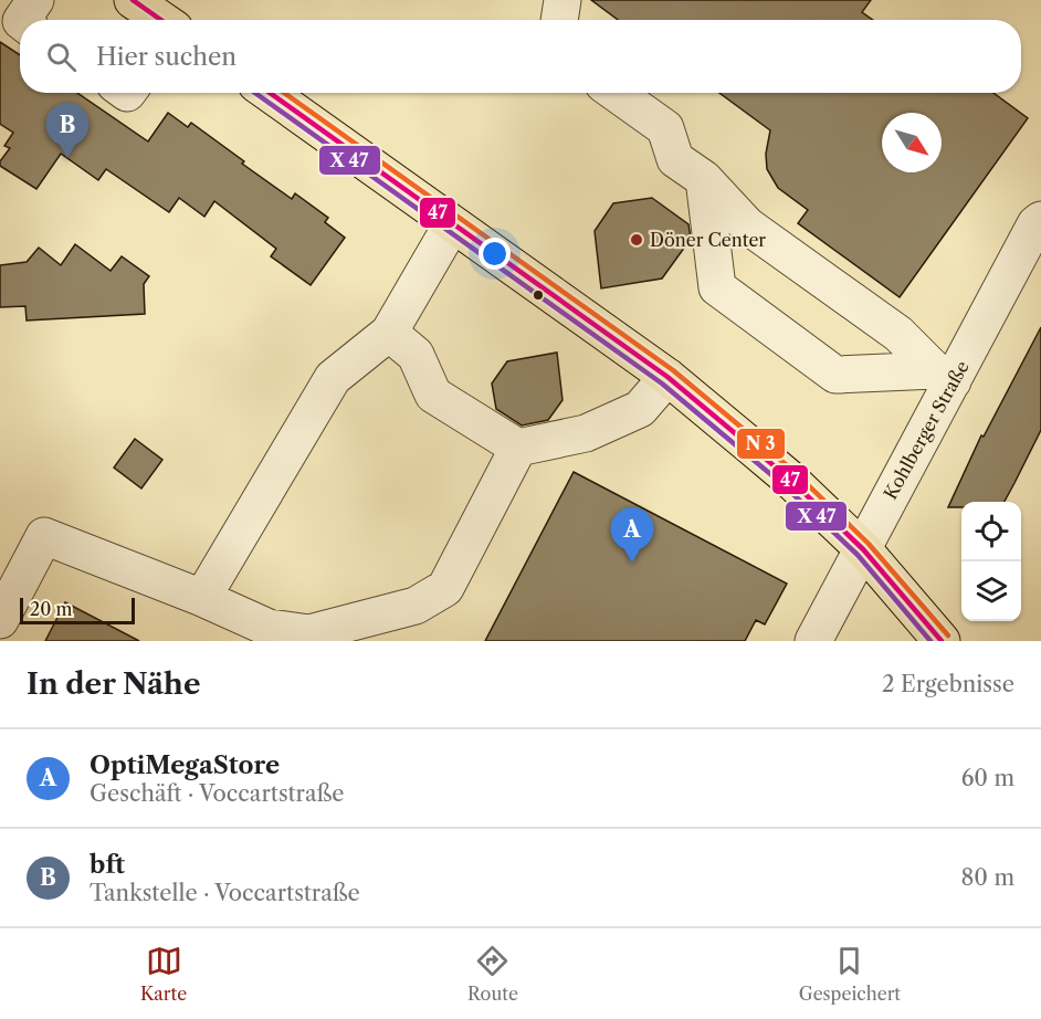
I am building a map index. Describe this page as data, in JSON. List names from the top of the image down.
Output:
{
  "streets": {
    "street": ["Kohlberger Straße"]
  },
  "places": ["Döner Center"],
  "lines": ["transit line 47"],
  "scale_bar": "20 m",
  "north": "bottom right",
  "page": {
    "search": "Hier suchen",
    "pins": ["B", "A"],
    "scale": "20 m",
    "heading": ["In der Nähe", "2 Ergebnisse"],
    "list": [
      {
        "mark": "A",
        "name": "OptiMegaStore",
        "note": "Geschäft · Voccartstraße",
        "value": "60 m"
      },
      {
        "mark": "B",
        "name": "bft",
        "note": "Tankstelle · Voccartstraße",
        "value": "80 m"
      }
    ],
    "nav": ["Karte", "Route", "Gespeichert"]
  }
}
